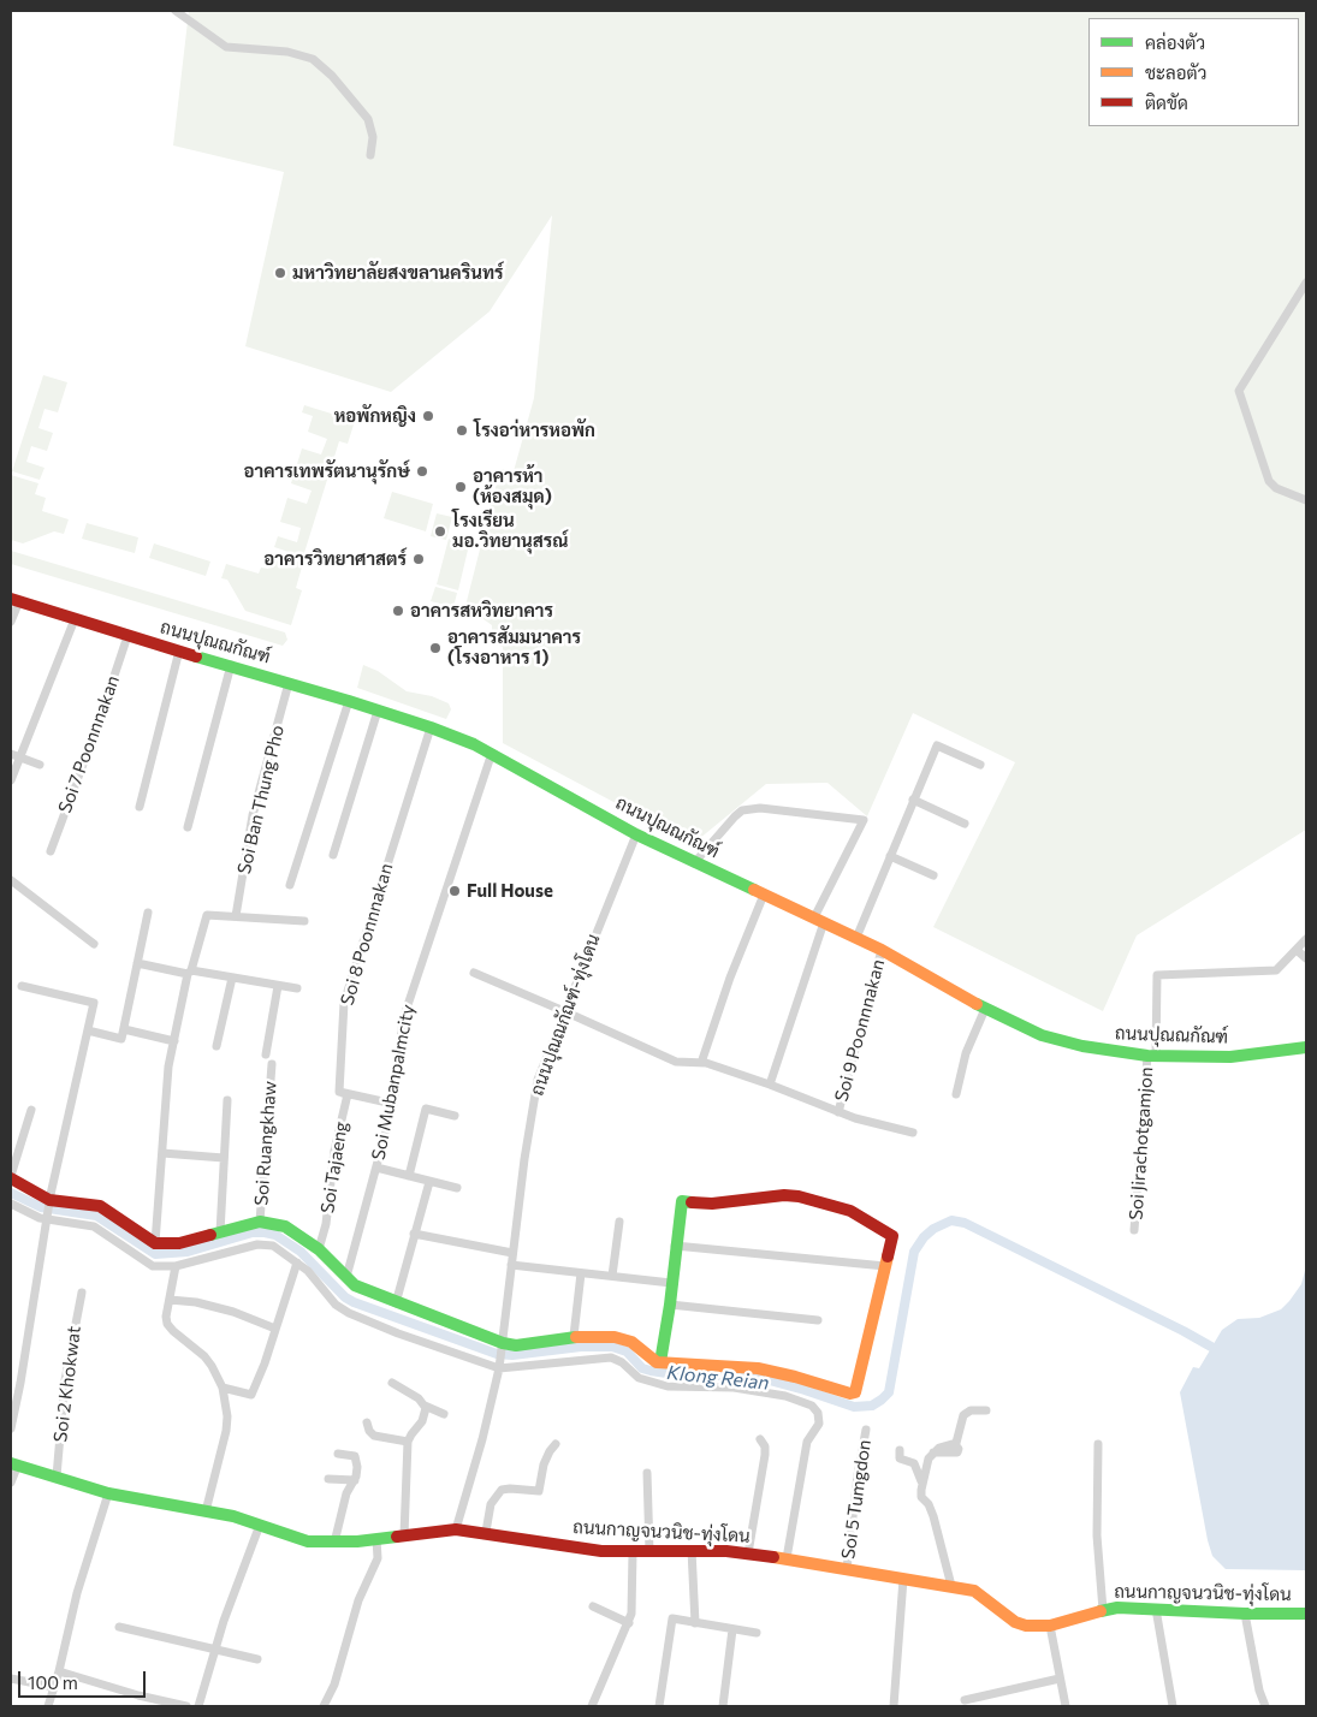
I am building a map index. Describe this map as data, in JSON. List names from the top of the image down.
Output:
{
  "streets": {
    "street": [
      "ถนนปุณณกัณฑ์",
      "Soi 7 Poonnnakan",
      "Soi Ban Thung Pho",
      "Soi 8 Poonnnakan",
      "ถนนปุณณกัณฑ์-ทุ่งโดน",
      "Soi 9 Poonnnakan",
      "Soi Mubanpalmcity",
      "Soi Ruangkhaw",
      "Soi Jirachotgamjon",
      "Soi Tajaeng",
      "Soi 2 Khokwat",
      "Soi 5 Tumgdon",
      "ถนนกาญจนวนิช-ทุ่งโดน"
    ]
  },
  "crossings": [
    ["ถนนปุณณกัณฑ์", "Soi 7 Poonnnakan"],
    ["ถนนปุณณกัณฑ์", "Soi Ban Thung Pho"],
    ["ถนนปุณณกัณฑ์", "Soi 8 Poonnnakan"],
    ["ถนนปุณณกัณฑ์", "ถนนปุณณกัณฑ์-ทุ่งโดน"],
    ["ถนนปุณณกัณฑ์", "Soi 9 Poonnnakan"],
    ["ถนนปุณณกัณฑ์", "Soi Mubanpalmcity"],
    ["ถนนปุณณกัณฑ์", "Soi Jirachotgamjon"],
    ["Soi 8 Poonnnakan", "Soi Tajaeng"],
    ["ถนนปุณณกัณฑ์-ทุ่งโดน", "ถนนกาญจนวนิช-ทุ่งโดน"],
    ["Soi 2 Khokwat", "ถนนกาญจนวนิช-ทุ่งโดน"],
    ["Soi 5 Tumgdon", "ถนนกาญจนวนิช-ทุ่งโดน"]
  ],
  "water": ["Klong Reian"],
  "places": [
    "มหาวิทยาลัยสงขลานครินทร์",
    "หอพักหญิง",
    "โรงอา่หารหอพัก",
    "อาคารเทพรัตนานุรักษ์",
    "อาคารห้า (ห้องสมุด)",
    "โรงเรียน มอ.วิทยานุสรณ์",
    "อาคารวิทยาศาสตร์",
    "อาคารสหวิทยาคาร",
    "อาคารสัมมนาคาร (โรงอาหาร 1)",
    "Full House"
  ],
  "legend": ["คล่องตัว", "ชะลอตัว", "ติดขัด"],
  "scale_bar": "100 m"
}
